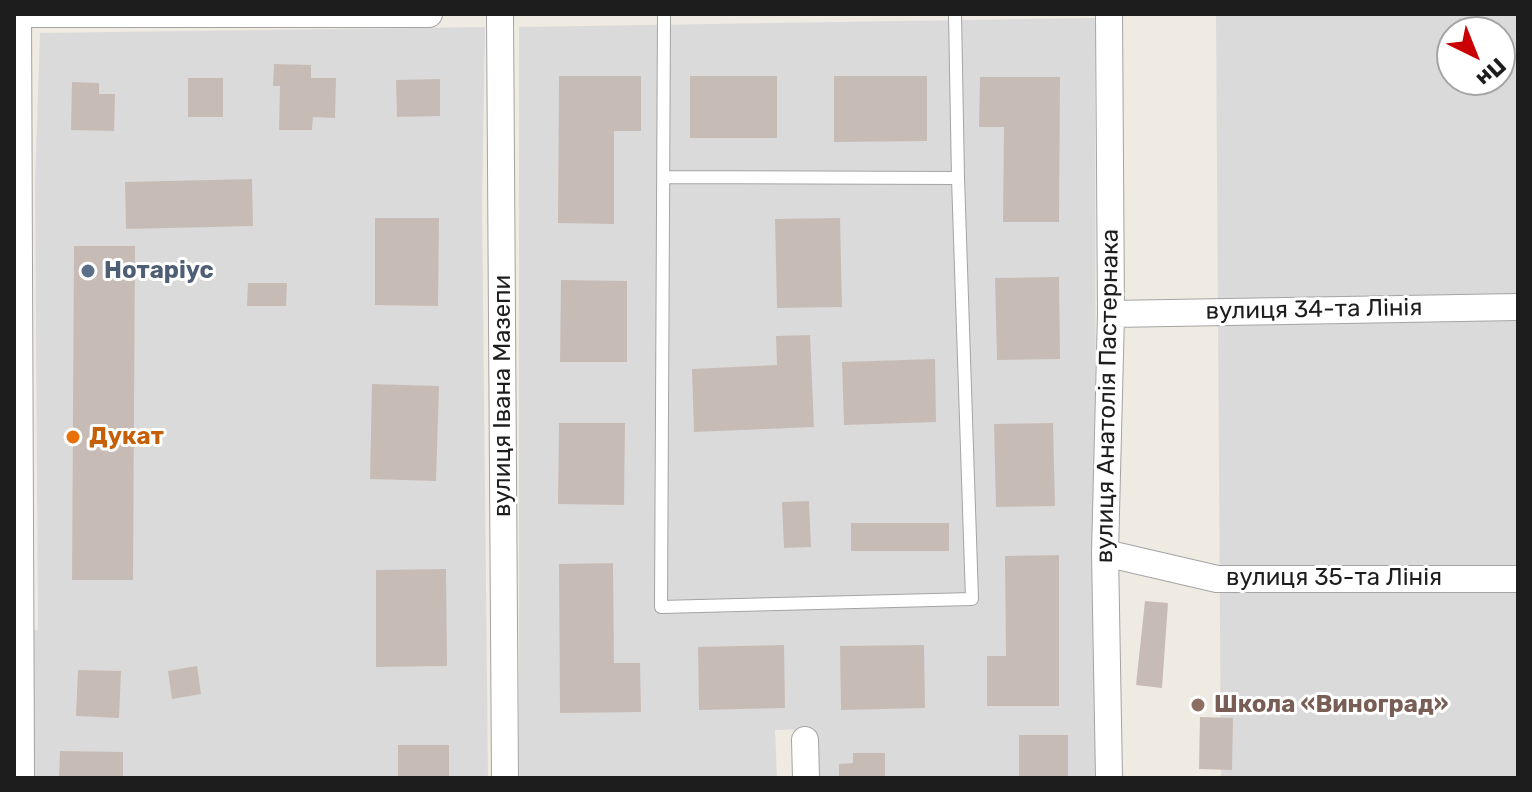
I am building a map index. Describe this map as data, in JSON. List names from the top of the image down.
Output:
{
  "streets": {
    "street": [
      "вулиця 34-та Лінія",
      "вулиця Івана Мазепи",
      "вулиця Анатолія Пастернака",
      "вулиця 35-та Лінія"
    ]
  },
  "crossings": [
    ["вулиця 34-та Лінія", "вулиця Анатолія Пастернака"],
    ["вулиця Анатолія Пастернака", "вулиця 35-та Лінія"]
  ],
  "places": ["Нотаріус", "Дукат", "Школа «Виноград»"],
  "north": "bottom right"
}
